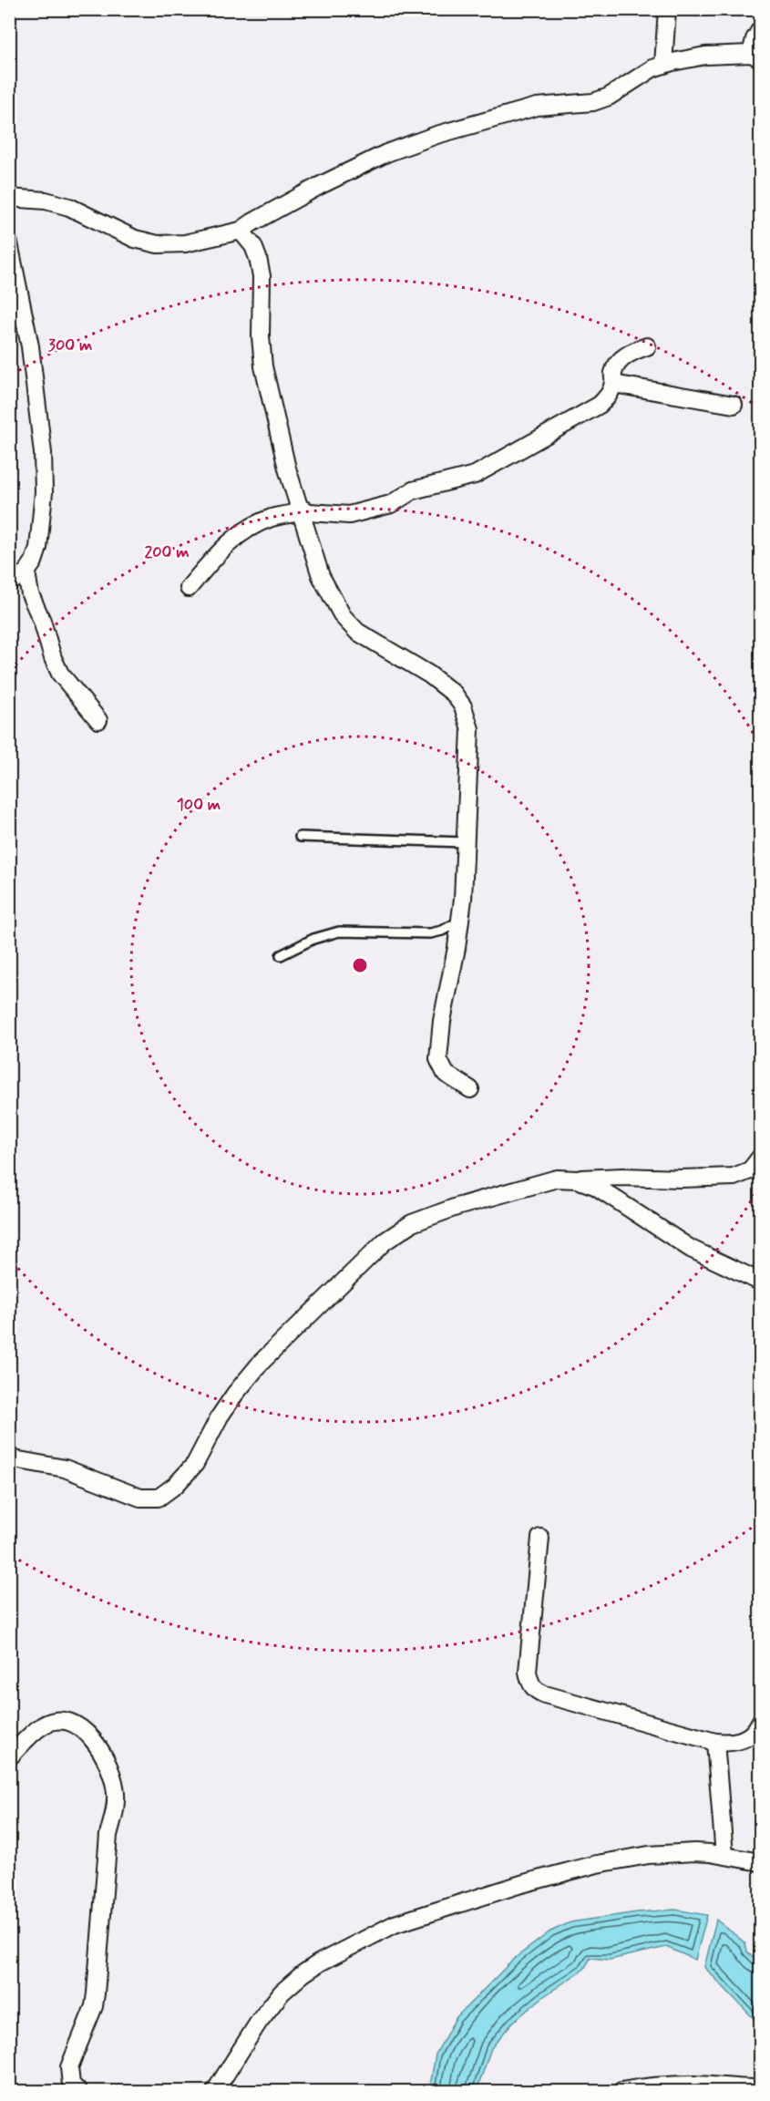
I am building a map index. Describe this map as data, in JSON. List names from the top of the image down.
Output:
{
  "rings": ["300 m", "200 m", "100 m"]
}
